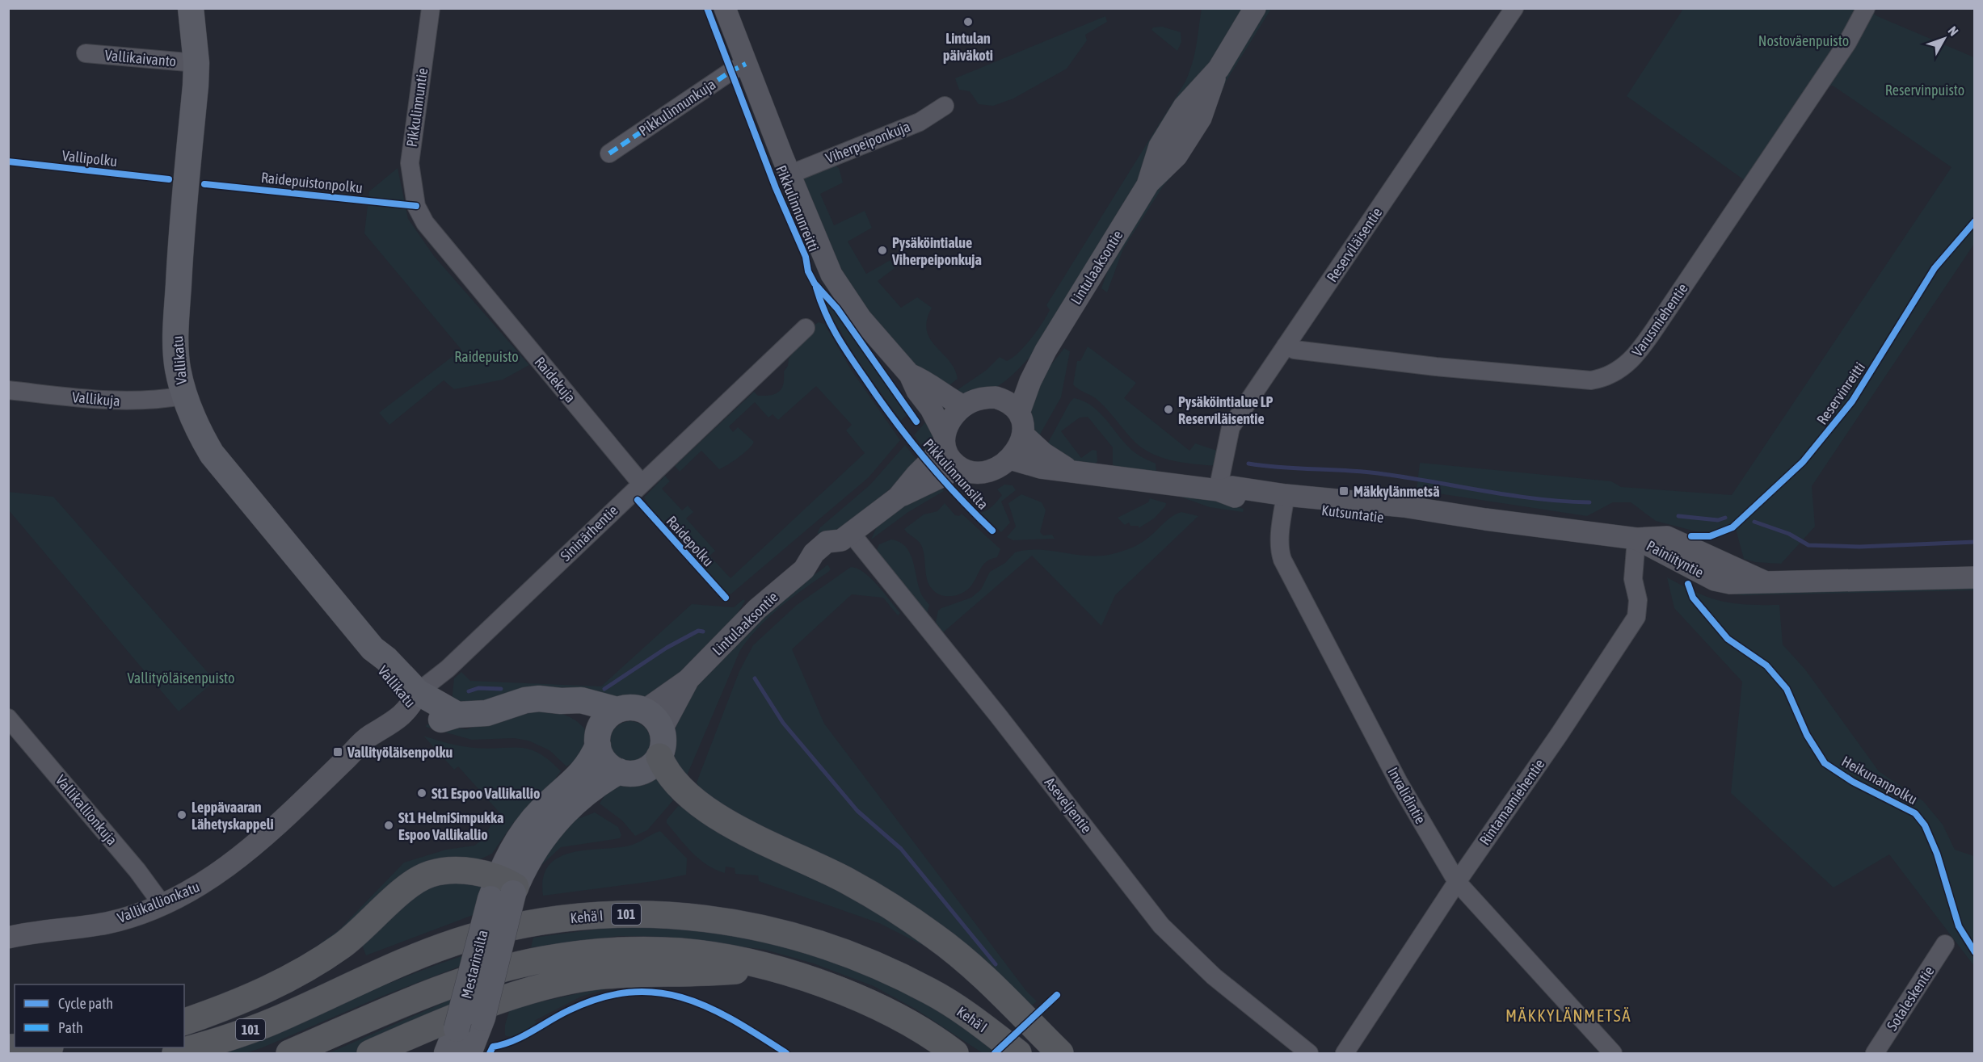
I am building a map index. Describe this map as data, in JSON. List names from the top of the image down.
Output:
{
  "streets": {
    "highway": ["101", "Kehä I"],
    "main road": ["Vallikatu", "Mestarinsilta"],
    "street": [
      "Vallikaivanto",
      "Pikkulinnuntie",
      "Pikkulinnunkuja",
      "Viherpeiponkuja",
      "Pikkulinnunreitti",
      "Reserviläisentie",
      "Lintulaaksontie",
      "Varusmiehentie",
      "Raidekuja",
      "Vallikuja",
      "Kutsuntatie",
      "Sininärhentie",
      "Painiityntie",
      "Invalidintie",
      "Rintamamiehentie",
      "Aseveljentie",
      "Vallikallionkuja",
      "Vallikallionkatu",
      "Sotaleskentie"
    ],
    "cycle path": [
      "Vallipolku",
      "Raidepuistonpolku",
      "Reservinreitti",
      "Pikkulinnunsilta",
      "Raidepolku",
      "Heikunanpolku"
    ]
  },
  "crossings": [
    ["Vallikaivanto", "Vallikatu"],
    ["Pikkulinnuntie", "Raidekuja"],
    ["Pikkulinnunkuja", "Pikkulinnunreitti"],
    ["Viherpeiponkuja", "Pikkulinnunreitti"],
    ["Pikkulinnunreitti", "Lintulaaksontie"],
    ["Pikkulinnunreitti", "Kutsuntatie"],
    ["Reserviläisentie", "Varusmiehentie"],
    ["Reserviläisentie", "Kutsuntatie"],
    ["Lintulaaksontie", "Vallikatu"],
    ["Lintulaaksontie", "Kutsuntatie"],
    ["Lintulaaksontie", "Aseveljentie"],
    ["Vallikatu", "Vallikuja"],
    ["Vallikatu", "Sininärhentie"],
    ["Vallikatu", "Vallikallionkatu"],
    ["Raidekuja", "Sininärhentie"],
    ["Kutsuntatie", "Painiityntie"],
    ["Kutsuntatie", "Invalidintie"],
    ["Kutsuntatie", "Rintamamiehentie"],
    ["Sininärhentie", "Vallikallionkatu"],
    ["Painiityntie", "Rintamamiehentie"],
    ["Invalidintie", "Rintamamiehentie"],
    ["Vallikallionkuja", "Vallikallionkatu"]
  ],
  "districts": ["MÄKKYLÄNMETSÄ"],
  "parks": [
    "Nostoväenpuisto",
    "Reservinpuisto",
    "Raidepuisto",
    "Vallityöläisenpuisto"
  ],
  "places": {
    "other": [
      "Lintulan päiväkoti",
      "Pysäköintialue Viherpeiponkuja",
      "Pysäköintialue LP Reserviläisentie",
      "St1 Espoo Vallikallio",
      "Leppävaaran Lähetyskappeli",
      "St1 HelmiSimpukka Espoo Vallikallio"
    ],
    "transit": ["Mäkkylänmetsä", "Vallityöläisenpolku"]
  },
  "legend": ["Cycle path", "Path"],
  "north": "top right"
}
